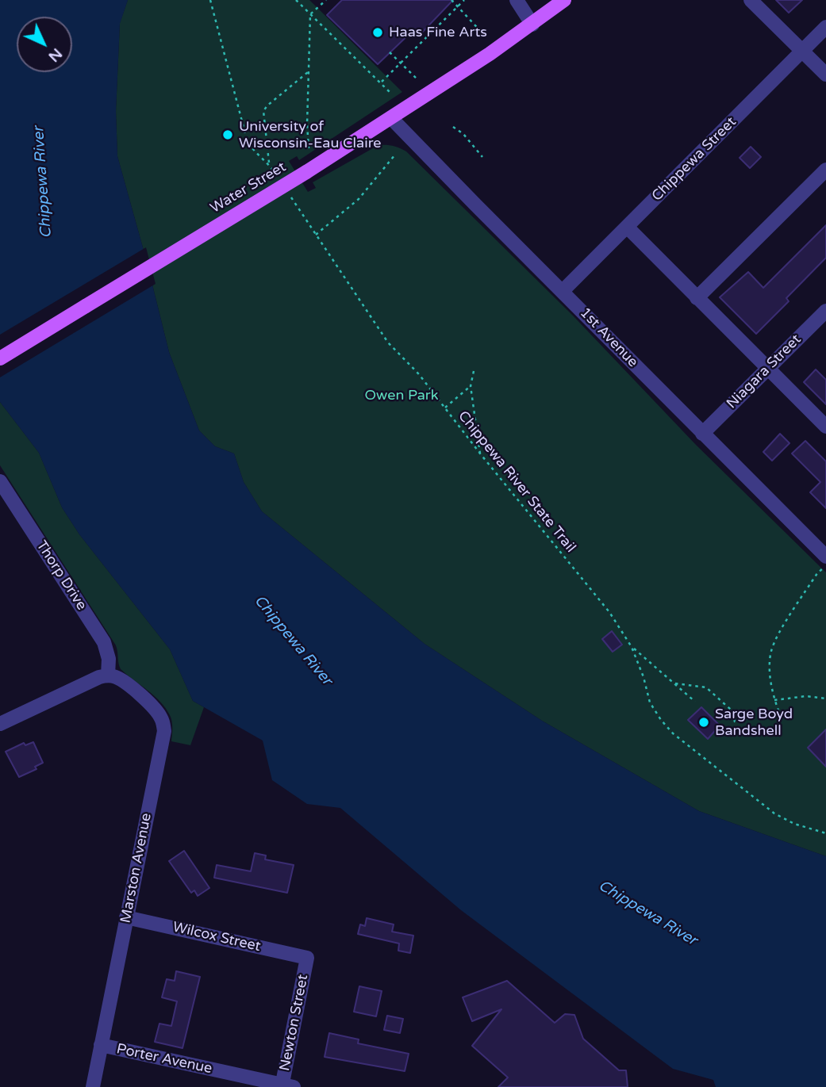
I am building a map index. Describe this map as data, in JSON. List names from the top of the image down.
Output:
{
  "streets": {
    "main road": ["Water Street"],
    "street": [
      "Chippewa Street",
      "1st Avenue",
      "Niagara Street",
      "Thorp Drive",
      "Marston Avenue",
      "Wilcox Street",
      "Newton Street",
      "Porter Avenue"
    ],
    "path": ["Chippewa River State Trail"]
  },
  "crossings": [
    ["Chippewa Street", "1st Avenue"],
    ["Water Street", "1st Avenue"],
    ["1st Avenue", "Niagara Street"],
    ["Thorp Drive", "Marston Avenue"],
    ["Marston Avenue", "Wilcox Street"],
    ["Marston Avenue", "Porter Avenue"],
    ["Wilcox Street", "Newton Street"],
    ["Newton Street", "Porter Avenue"]
  ],
  "water": ["Chippewa River"],
  "parks": ["Owen Park"],
  "places": ["Haas Fine Arts", "University of Wisconsin-Eau Claire", "Sarge Boyd Bandshell"],
  "north": "bottom right"
}
